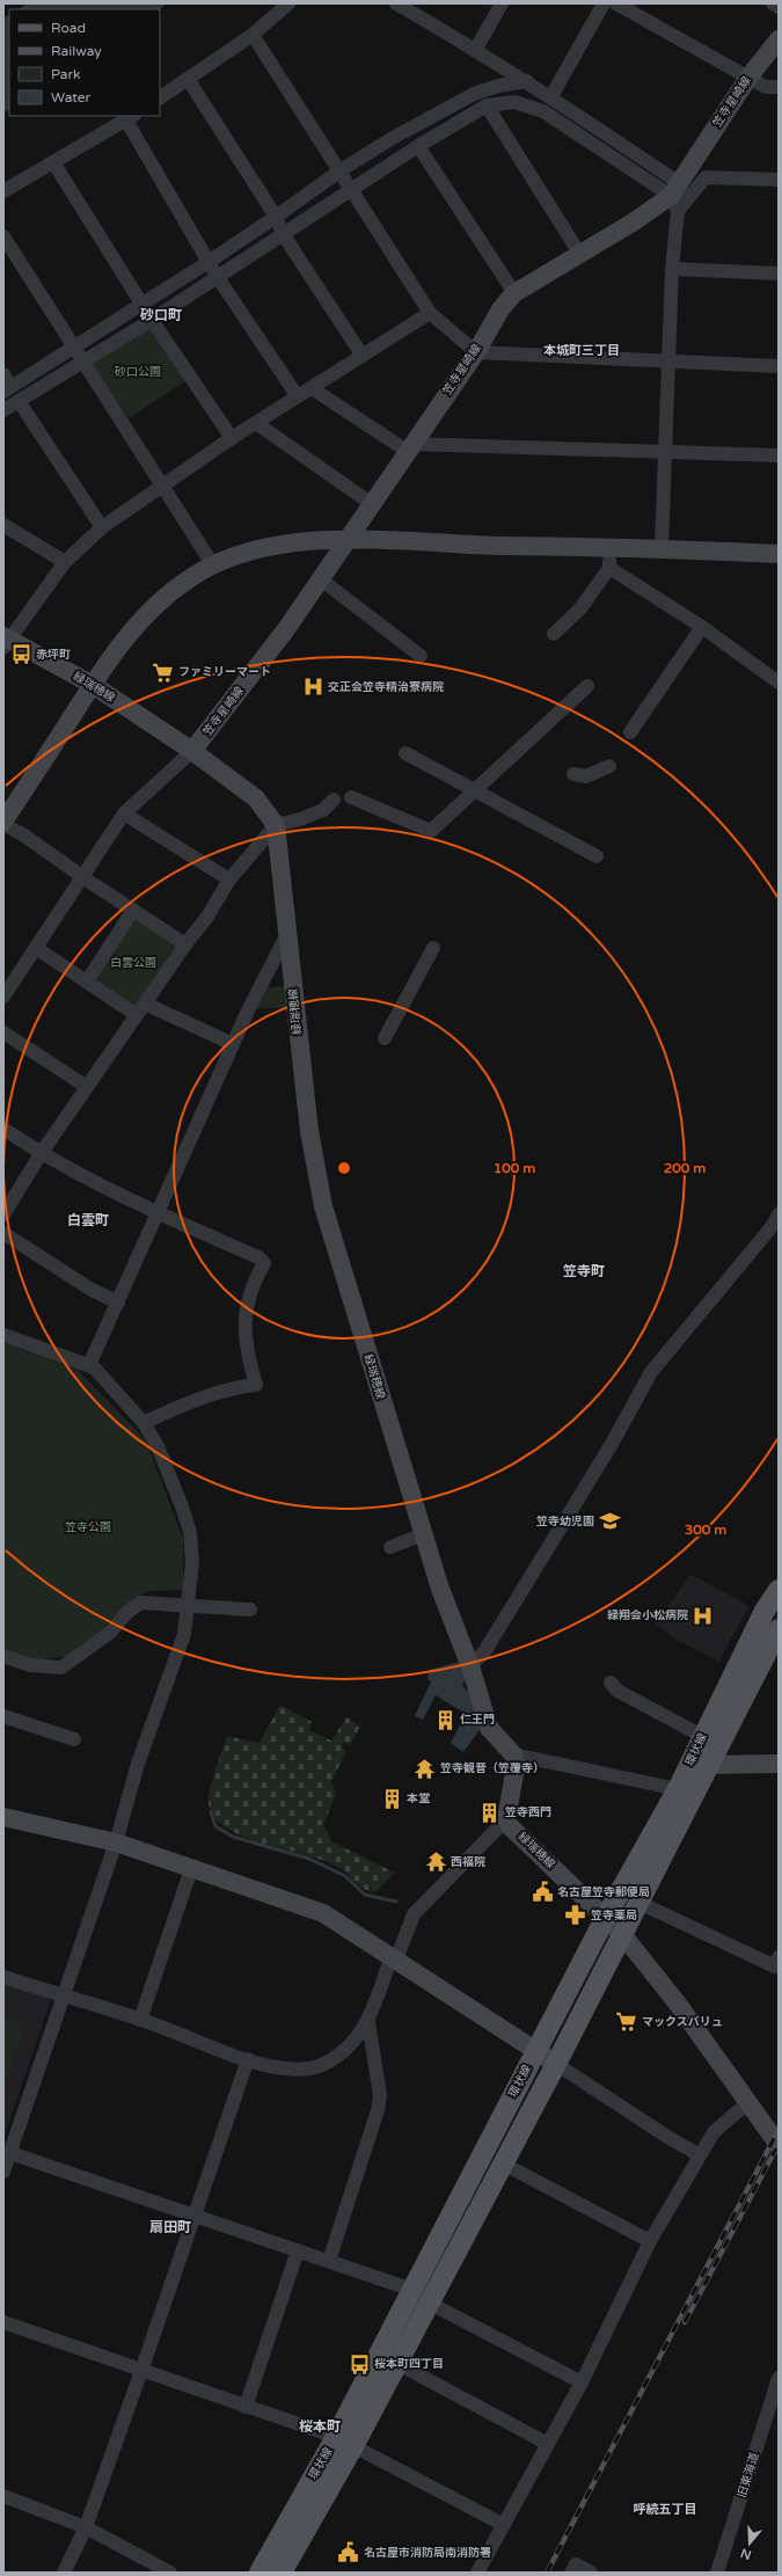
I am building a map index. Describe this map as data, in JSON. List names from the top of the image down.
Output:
{
  "streets": {
    "main road": ["笠寺星崎線", "緑瑞穂線", "環状線"],
    "street": ["旧東海道"]
  },
  "crossings": [
    ["笠寺星崎線", "緑瑞穂線"],
    ["緑瑞穂線", "環状線"]
  ],
  "districts": [
    "砂口町",
    "本城町三丁目",
    "白雲町",
    "笠寺町",
    "扇田町",
    "桜本町",
    "呼続五丁目"
  ],
  "parks": ["砂口公園", "白雲公園", "笠寺公園"],
  "places": {
    "bus stop": ["赤坪町", "桜本町四丁目"],
    "supermarket": ["ファミリーマート", "マックスバリュ"],
    "hospital": ["交正会笠寺精治寮病院", "緑翔会小松病院"],
    "school or university": ["笠寺幼児園"],
    "building": ["仁王門", "本堂", "笠寺西門"],
    "temple": ["笠寺観音（笠覆寺）", "西福院"],
    "public building": ["名古屋笠寺郵便局", "名古屋市消防局南消防署"],
    "pharmacy": ["笠寺薬局"]
  },
  "legend": [
    "Road",
    "Railway",
    "Park",
    "Water"
  ],
  "north": "bottom",
  "rings": ["100 m", "200 m", "300 m"]
}
